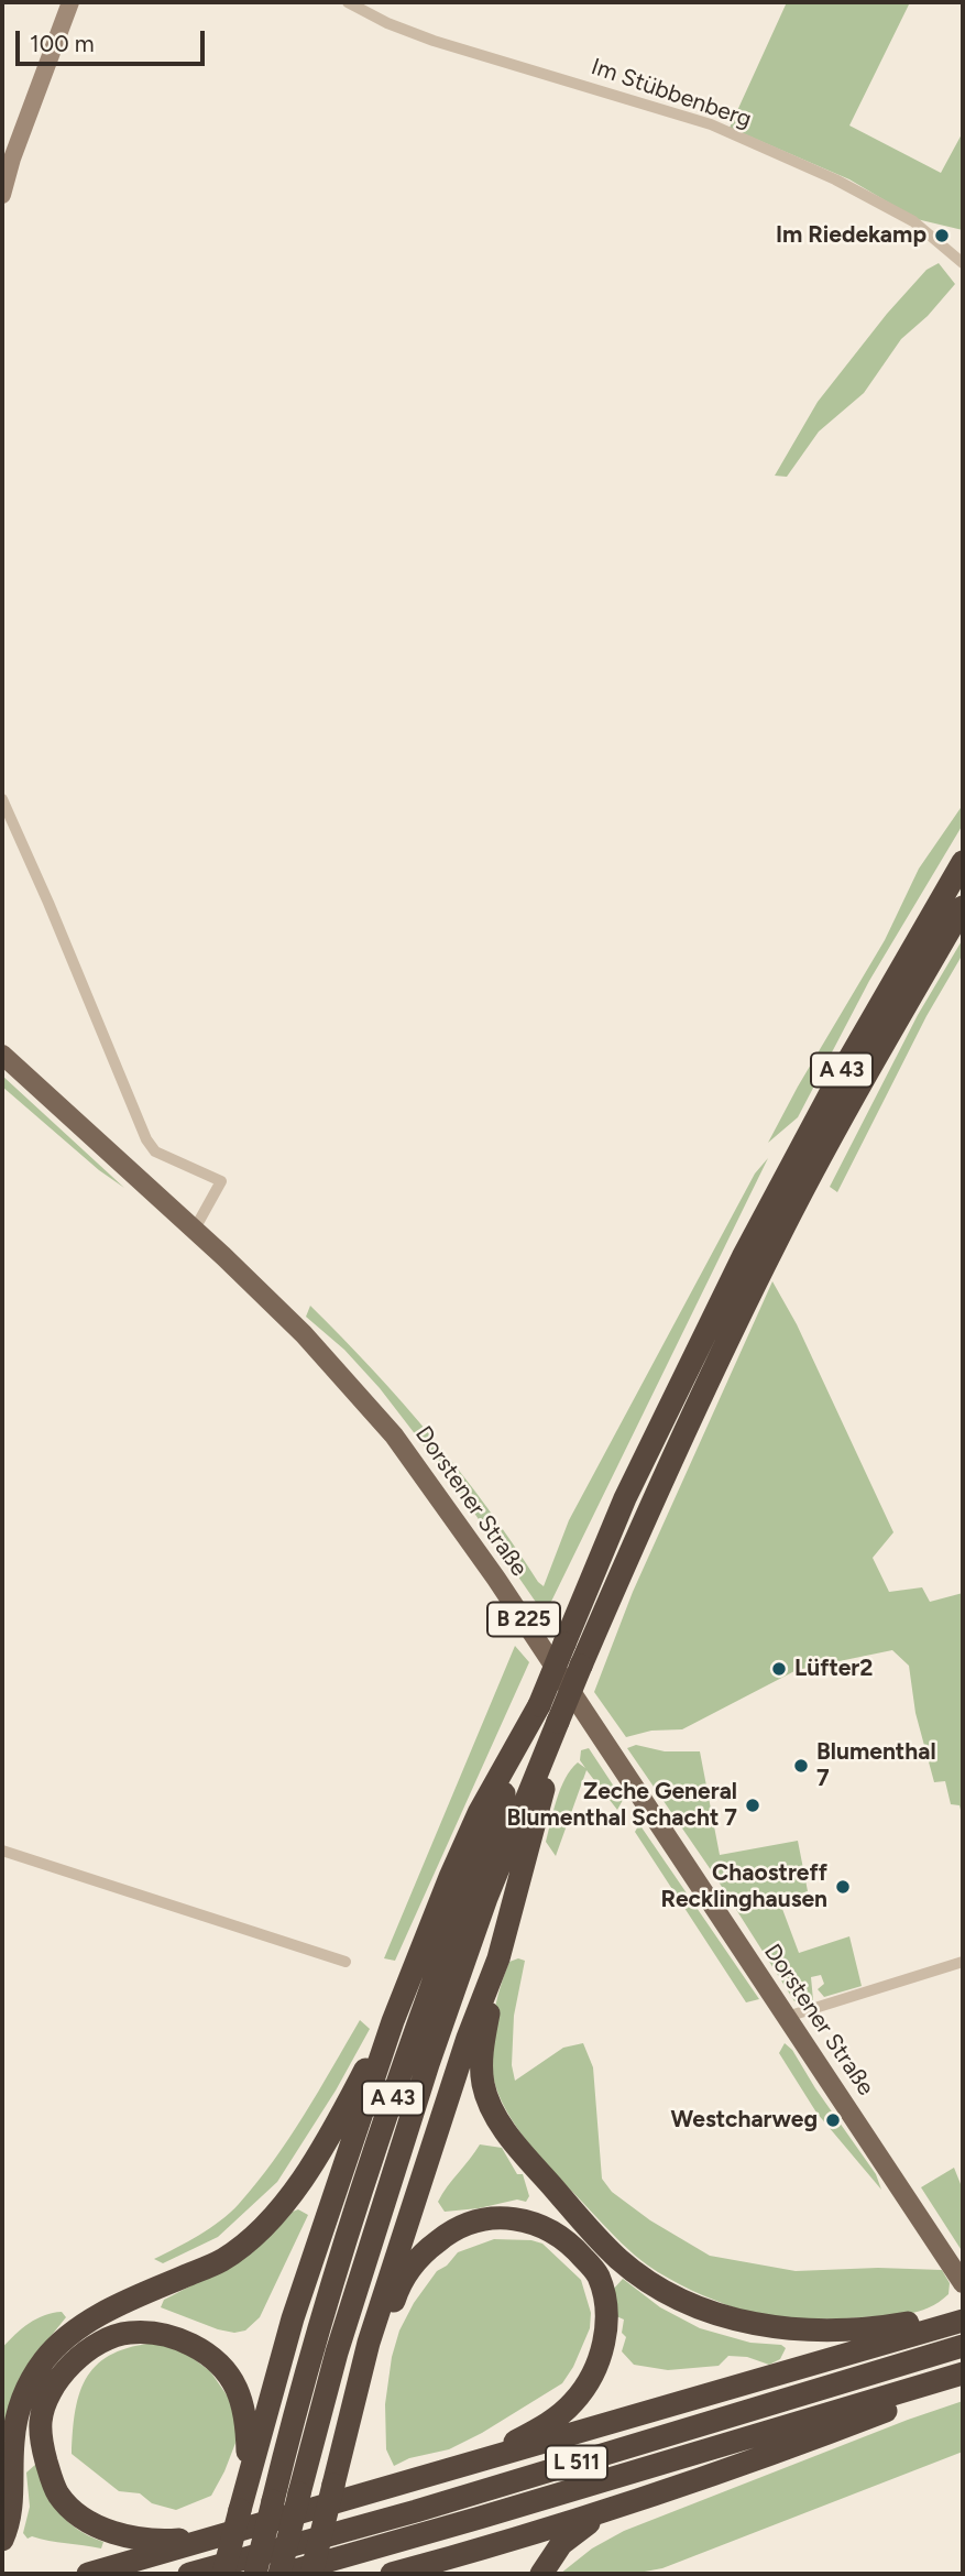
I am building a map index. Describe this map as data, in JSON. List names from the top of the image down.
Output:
{
  "streets": {
    "highway": ["A 43", "L 511"],
    "main road": ["Dorstener Straße", "B 225"],
    "street": ["Im Stübbenberg"]
  },
  "crossings": [
    ["A 43", "L 511"]
  ],
  "places": [
    "Im Riedekamp",
    "Lüfter2",
    "Blumenthal 7",
    "Zeche General Blumenthal Schacht 7",
    "Chaostreff Recklinghausen",
    "Westcharweg"
  ],
  "scale_bar": "100 m"
}
